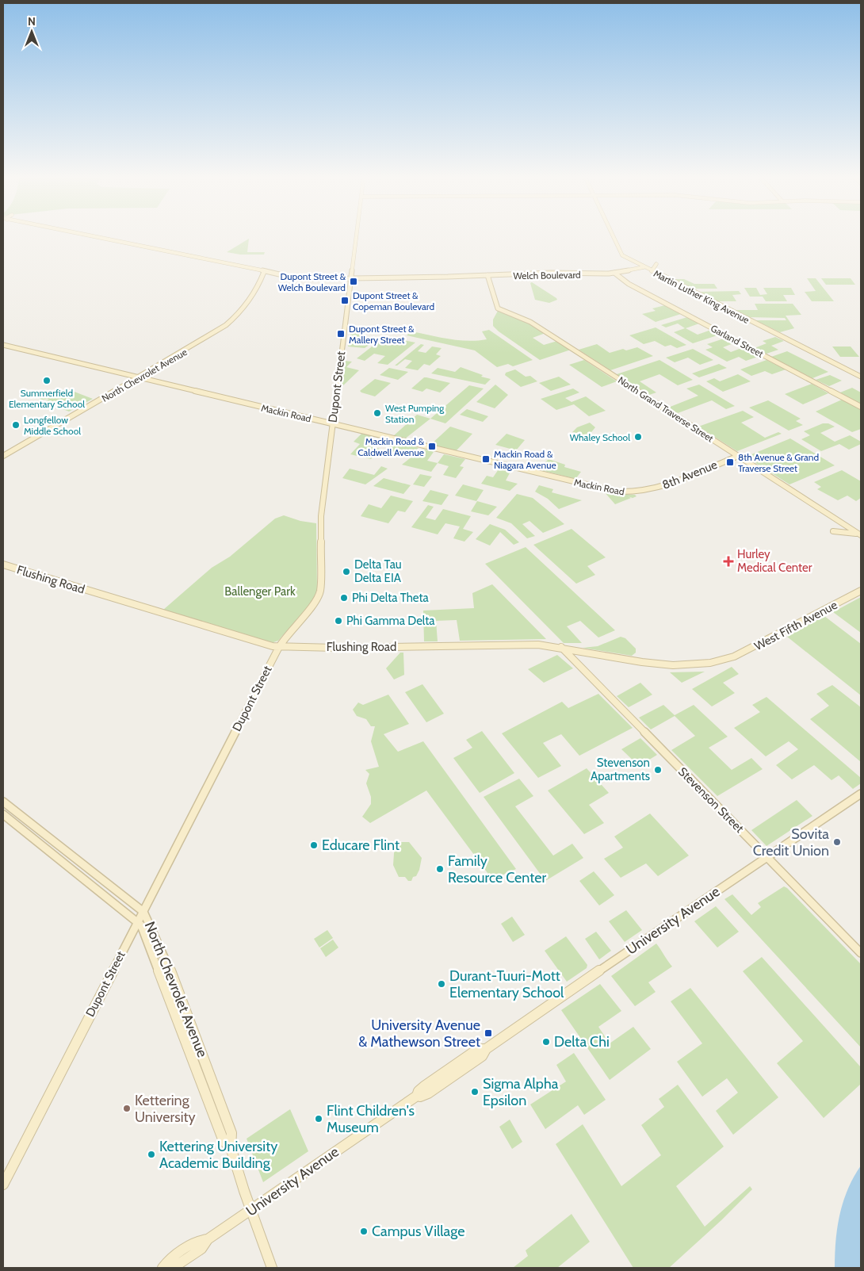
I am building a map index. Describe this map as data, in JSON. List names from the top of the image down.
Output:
{
  "streets": {
    "street": [
      "Welch Boulevard",
      "Martin Luther King Avenue",
      "Garland Street",
      "North Chevrolet Avenue",
      "Dupont Street",
      "North Grand Traverse Street",
      "Mackin Road",
      "8th Avenue",
      "Flushing Road",
      "West Fifth Avenue",
      "Stevenson Street",
      "University Avenue"
    ]
  },
  "crossings": [
    ["Welch Boulevard", "Martin Luther King Avenue"],
    ["Welch Boulevard", "Garland Street"],
    ["Welch Boulevard", "North Chevrolet Avenue"],
    ["Welch Boulevard", "Dupont Street"],
    ["Welch Boulevard", "North Grand Traverse Street"],
    ["North Chevrolet Avenue", "Dupont Street"],
    ["North Chevrolet Avenue", "Mackin Road"],
    ["North Chevrolet Avenue", "University Avenue"],
    ["Dupont Street", "Mackin Road"],
    ["Dupont Street", "Flushing Road"],
    ["North Grand Traverse Street", "8th Avenue"],
    ["Mackin Road", "8th Avenue"],
    ["Flushing Road", "West Fifth Avenue"],
    ["Flushing Road", "Stevenson Street"],
    ["Stevenson Street", "University Avenue"]
  ],
  "parks": ["Ballenger Park"],
  "places": {
    "transit": [
      "Dupont Street & Welch Boulevard",
      "Dupont Street & Copeman Boulevard",
      "Dupont Street & Mallery Street",
      "Mackin Road & Caldwell Avenue",
      "Mackin Road & Niagara Avenue",
      "8th Avenue & Grand Traverse Street",
      "University Avenue & Mathewson Street"
    ],
    "other": [
      "Summerfield Elementary School",
      "West Pumping Station",
      "Longfellow Middle School",
      "Whaley School",
      "Delta Tau Delta EIA",
      "Phi Delta Theta",
      "Phi Gamma Delta",
      "Stevenson Apartments",
      "Sovita Credit Union",
      "Educare Flint",
      "Family Resource Center",
      "Durant-Tuuri-Mott Elementary School",
      "Delta Chi",
      "Sigma Alpha Epsilon",
      "Kettering University",
      "Flint Children's Museum",
      "Kettering University Academic Building",
      "Campus Village"
    ],
    "health": ["Hurley Medical Center"]
  },
  "north": "top"
}
